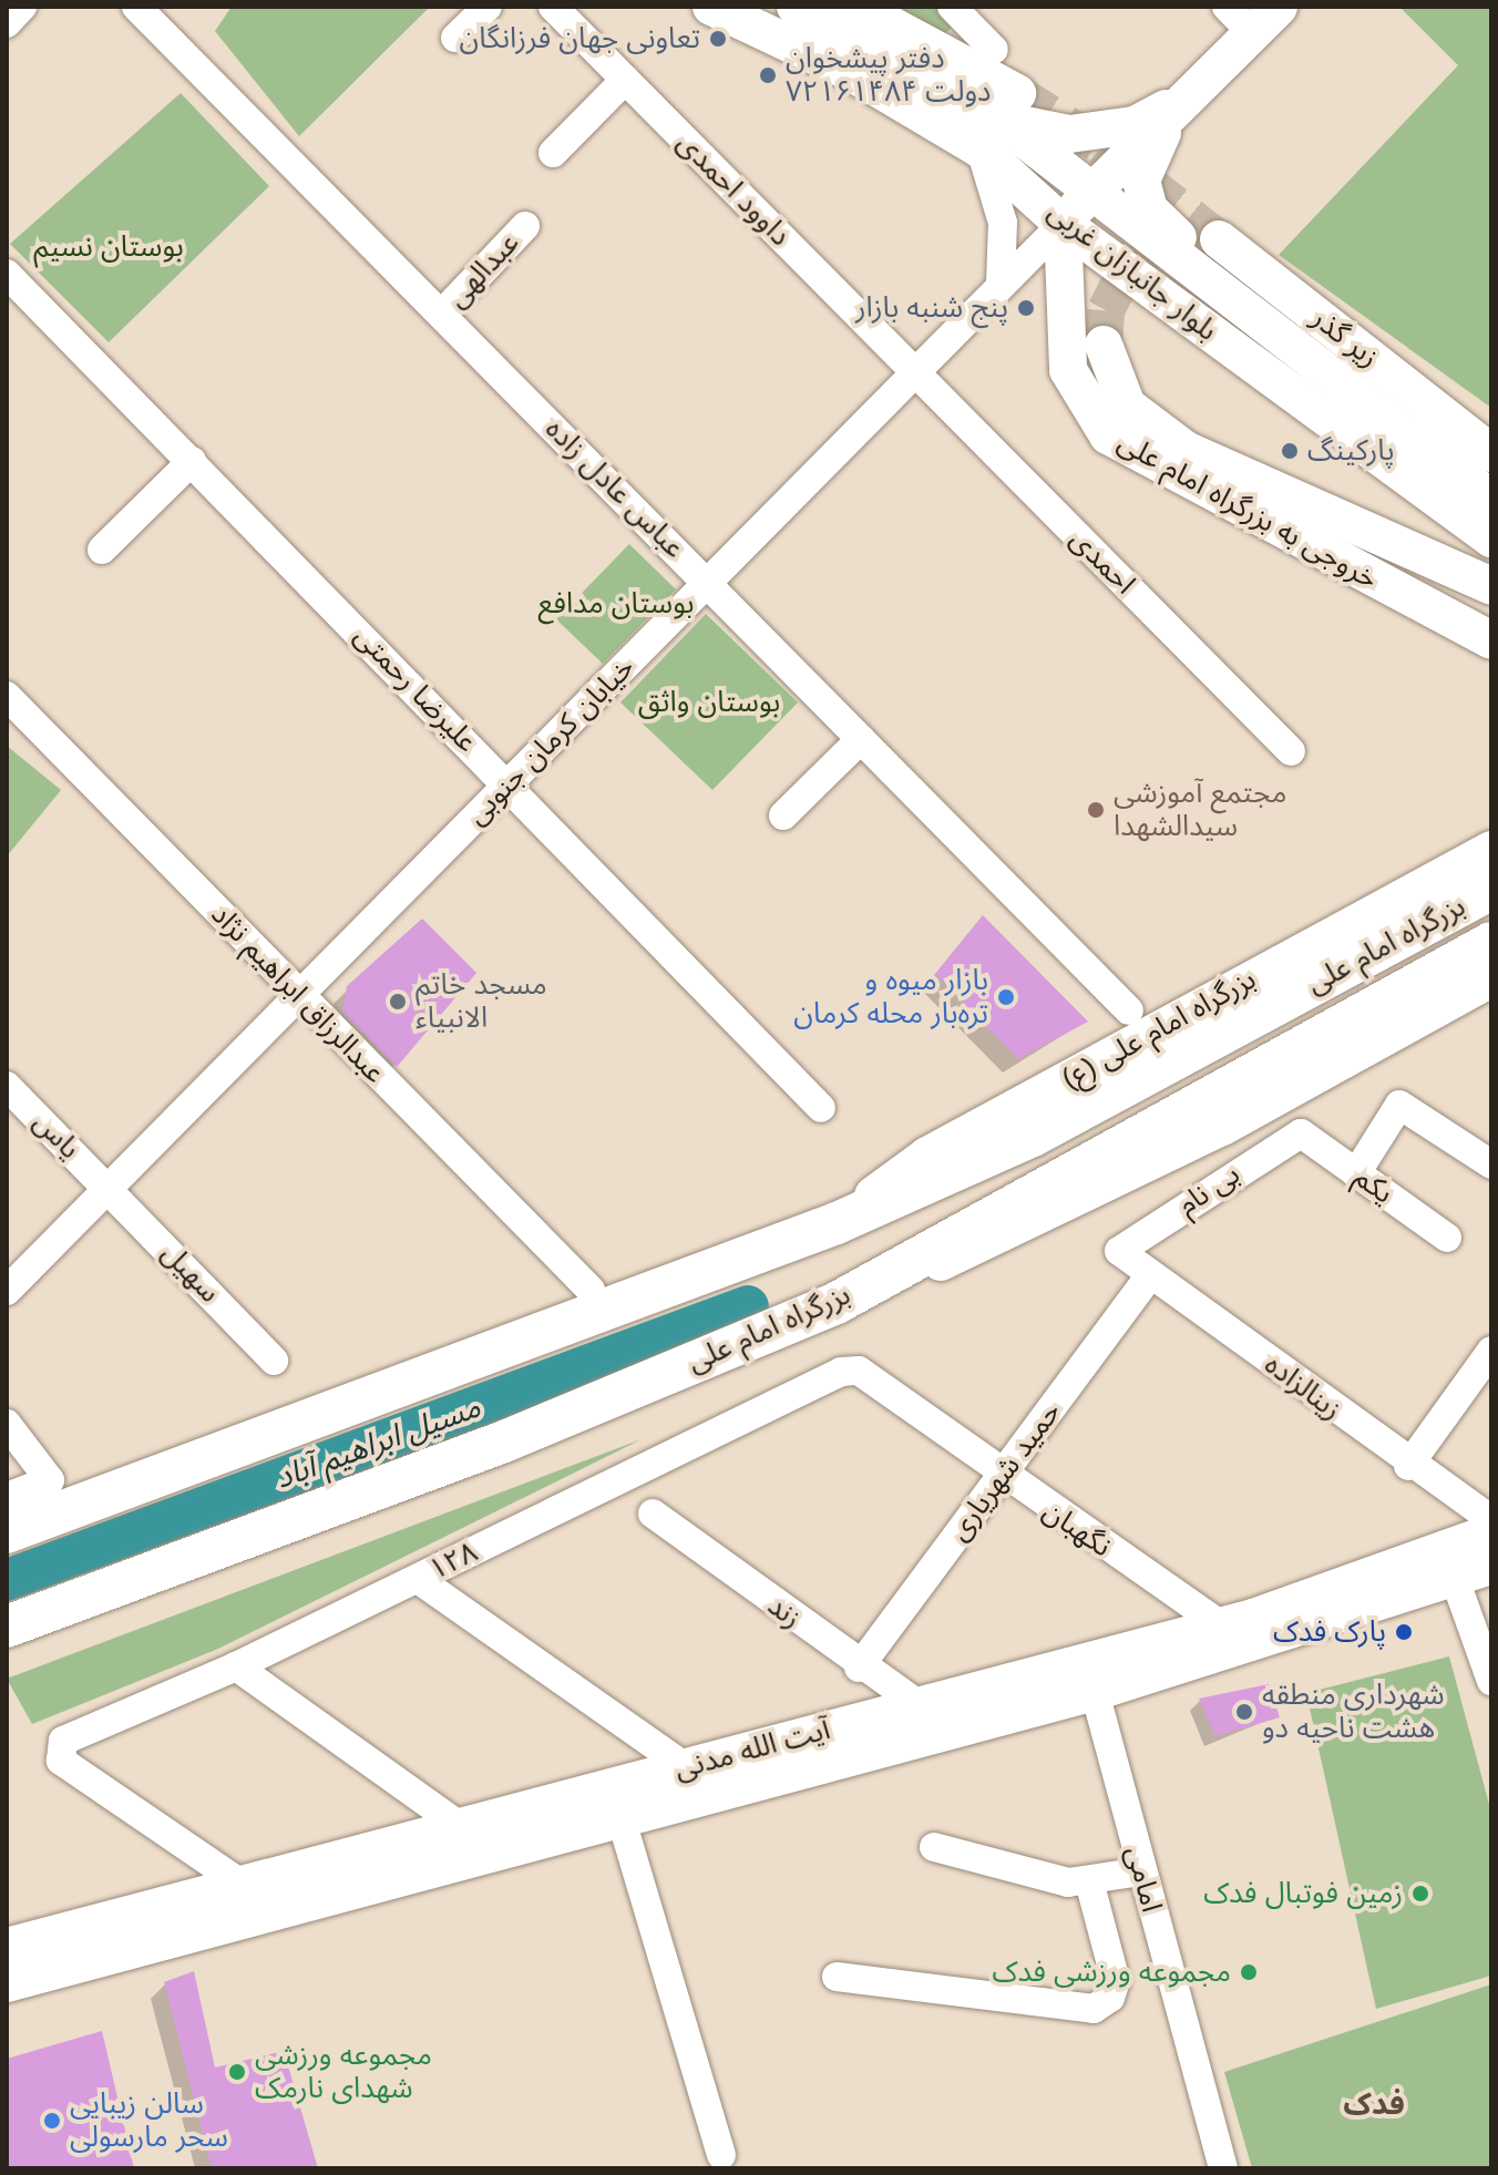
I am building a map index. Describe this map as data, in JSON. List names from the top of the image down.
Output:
{
  "streets": {
    "highway": ["بزرگراه امام علی"],
    "main road": [
      "بلوار جانبازان غربی",
      "زیر گذر",
      "خروجی به بزرگراه امام علی",
      "خیابان کرمان جنوبی",
      "بزرگراه امام علی (ع)",
      "آیت الله مدنی"
    ],
    "street": [
      "داوود احمدی",
      "عبدالهی",
      "عباس عادل زاده",
      "احمدی",
      "علیرضا رحمتی",
      "عبدالرزاق ابراهیم نژاد",
      "یاس",
      "یکم",
      "بی نام",
      "سهیل",
      "زینالزاده",
      "حمید شهریاری",
      "نگهبان",
      "۱۲۸",
      "زند",
      "امامی"
    ]
  },
  "crossings": [
    ["داوود احمدی", "احمدی"],
    ["داوود احمدی", "خیابان کرمان جنوبی"],
    ["عبدالهی", "عباس عادل زاده"],
    ["بلوار جانبازان غربی", "خروجی به بزرگراه امام علی"],
    ["بلوار جانبازان غربی", "خیابان کرمان جنوبی"],
    ["عباس عادل زاده", "خیابان کرمان جنوبی"],
    ["خروجی به بزرگراه امام علی", "خیابان کرمان جنوبی"],
    ["احمدی", "خیابان کرمان جنوبی"],
    ["علیرضا رحمتی", "خیابان کرمان جنوبی"],
    ["خیابان کرمان جنوبی", "عبدالرزاق ابراهیم نژاد"],
    ["خیابان کرمان جنوبی", "یاس"],
    ["خیابان کرمان جنوبی", "سهیل"],
    ["بزرگراه امام علی", "بزرگراه امام علی (ع)"],
    ["یاس", "سهیل"],
    ["یکم", "بی نام"],
    ["بی نام", "زینالزاده"],
    ["زینالزاده", "حمید شهریاری"],
    ["حمید شهریاری", "نگهبان"],
    ["حمید شهریاری", "زند"],
    ["نگهبان", "۱۲۸"],
    ["نگهبان", "آیت الله مدنی"],
    ["۱۲۸", "آیت الله مدنی"],
    ["زند", "آیت الله مدنی"],
    ["آیت الله مدنی", "امامی"]
  ],
  "districts": ["فدک"],
  "water": ["مسیل ابراهیم آباد"],
  "parks": ["بوستان نسیم", "بوستان مدافع", "بوستان واثق"],
  "places": [
    "تعاونی جهان فرزانگان",
    "دفتر پیشخوان دولت ۷۲۱۶۱۴۸۴",
    "پنج شنبه بازار",
    "پارکینگ",
    "مجتمع آموزشی سیدالشهدا",
    "بازار میوه و تره‌بار محله کرمان",
    "مسجد خاتم الانبیاء",
    "پارک فدک",
    "شهرداری منطقه هشت ناحیه دو",
    "زمین فوتبال فدک",
    "مجموعه ورزشی فدک",
    "مجموعه ورزشی شهدای نارمک",
    "سالن زیبایی سحر مارسولی"
  ]
}
